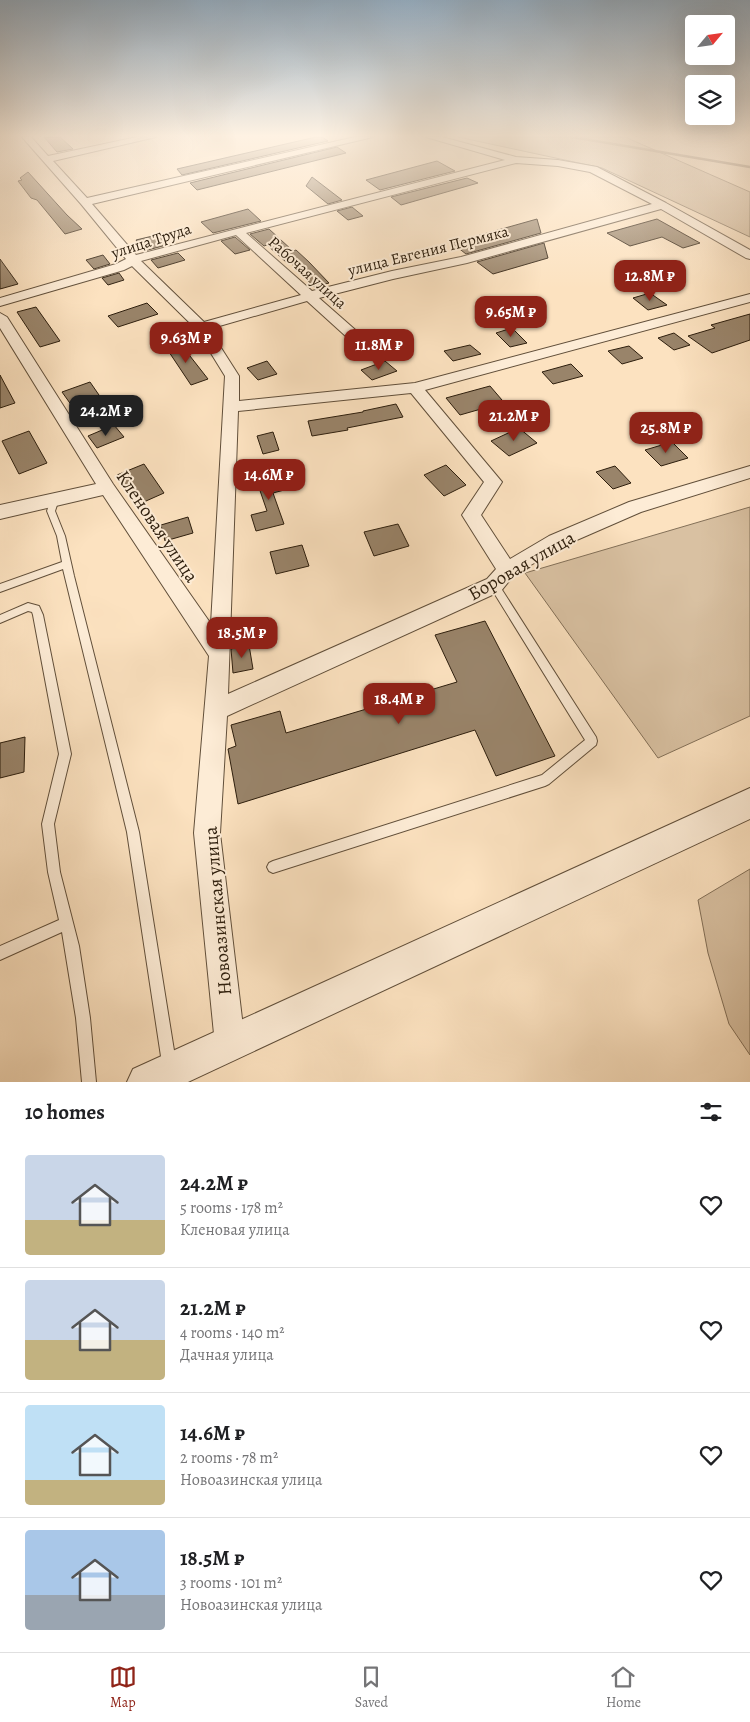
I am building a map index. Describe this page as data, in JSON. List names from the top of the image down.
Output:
{
  "streets": {
    "street": [
      "улица Труда",
      "улица Евгения Пермяка",
      "Рабочая улица",
      "Кленовая улица",
      "Боровая улица",
      "Новоазинская улица"
    ]
  },
  "crossings": [
    ["улица Труда", "Рабочая улица"],
    ["улица Труда", "Новоазинская улица"],
    ["улица Евгения Пермяка", "Рабочая улица"],
    ["улица Евгения Пермяка", "Новоазинская улица"],
    ["Кленовая улица", "Новоазинская улица"],
    ["Боровая улица", "Новоазинская улица"]
  ],
  "north": "top right",
  "page": {
    "price": [
      "12.8M ₽",
      "9.65M ₽",
      "9.63M ₽",
      "11.8M ₽",
      "24.2M ₽",
      "21.2M ₽",
      "25.8M ₽",
      "14.6M ₽",
      "18.5M ₽",
      "18.4M ₽"
    ],
    "heading": "10 homes",
    "list": [
      {
        "name": "24.2M ₽",
        "note": "5 rooms · 178 m² · Кленовая улица"
      },
      {
        "name": "21.2M ₽",
        "note": "4 rooms · 140 m² · Дачная улица"
      },
      {
        "name": "14.6M ₽",
        "note": "2 rooms · 78 m² · Новоазинская улица"
      },
      {
        "name": "18.5M ₽",
        "note": "3 rooms · 101 m² · Новоазинская улица"
      }
    ],
    "tabs": ["Map", "Saved", "Home"]
  }
}
